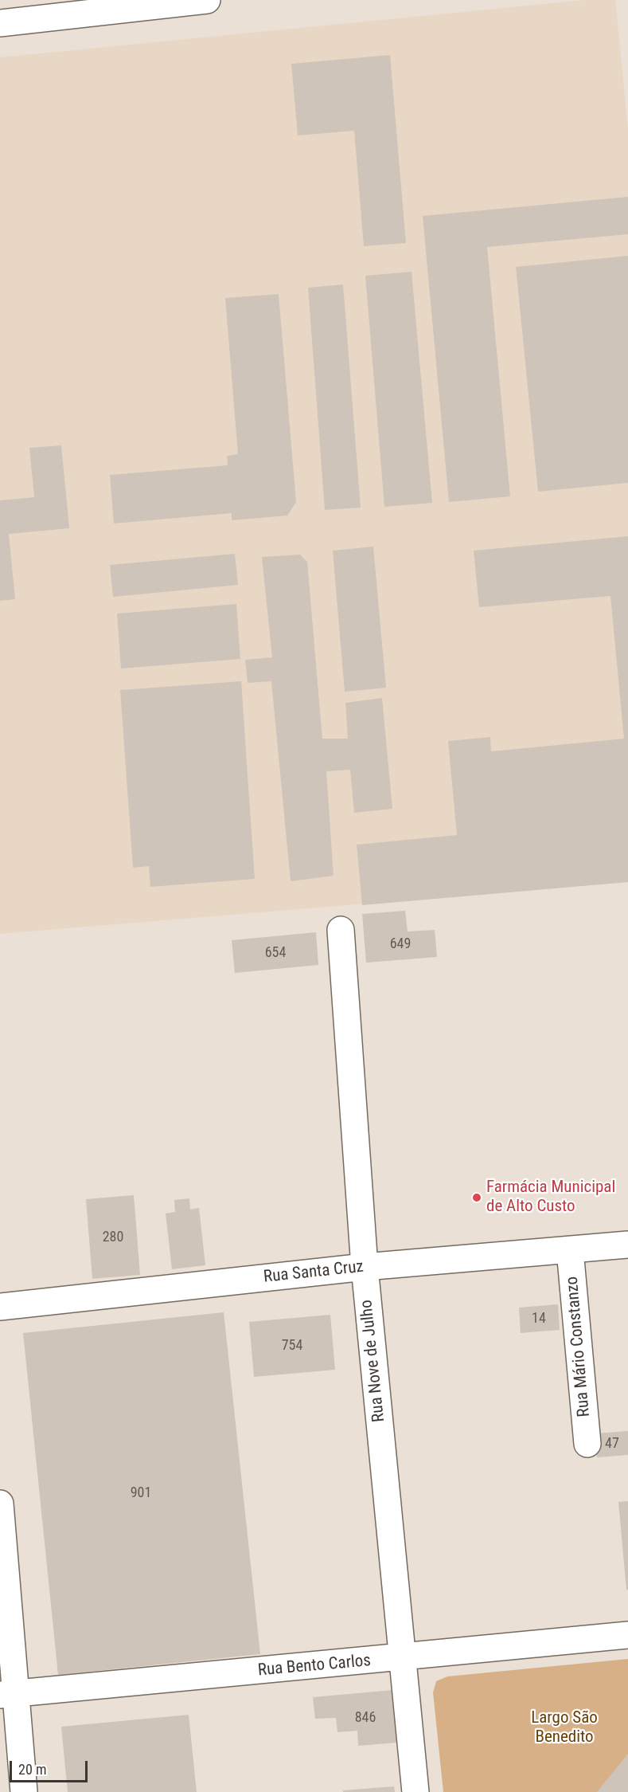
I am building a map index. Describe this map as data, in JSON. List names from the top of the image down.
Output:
{
  "streets": {
    "main road": [
      "Rua Santa Cruz",
      "Rua Mário Constanzo",
      "Rua Nove de Julho",
      "Rua Bento Carlos"
    ]
  },
  "crossings": [
    ["Rua Santa Cruz", "Rua Mário Constanzo"],
    ["Rua Santa Cruz", "Rua Nove de Julho"],
    ["Rua Nove de Julho", "Rua Bento Carlos"]
  ],
  "parks": ["Largo São Benedito"],
  "places": ["Farmácia Municipal de Alto Custo"],
  "house_numbers": [
    "649",
    "654",
    "280",
    "14",
    "754",
    "47",
    "901",
    "846"
  ],
  "scale_bar": "20 m"
}
